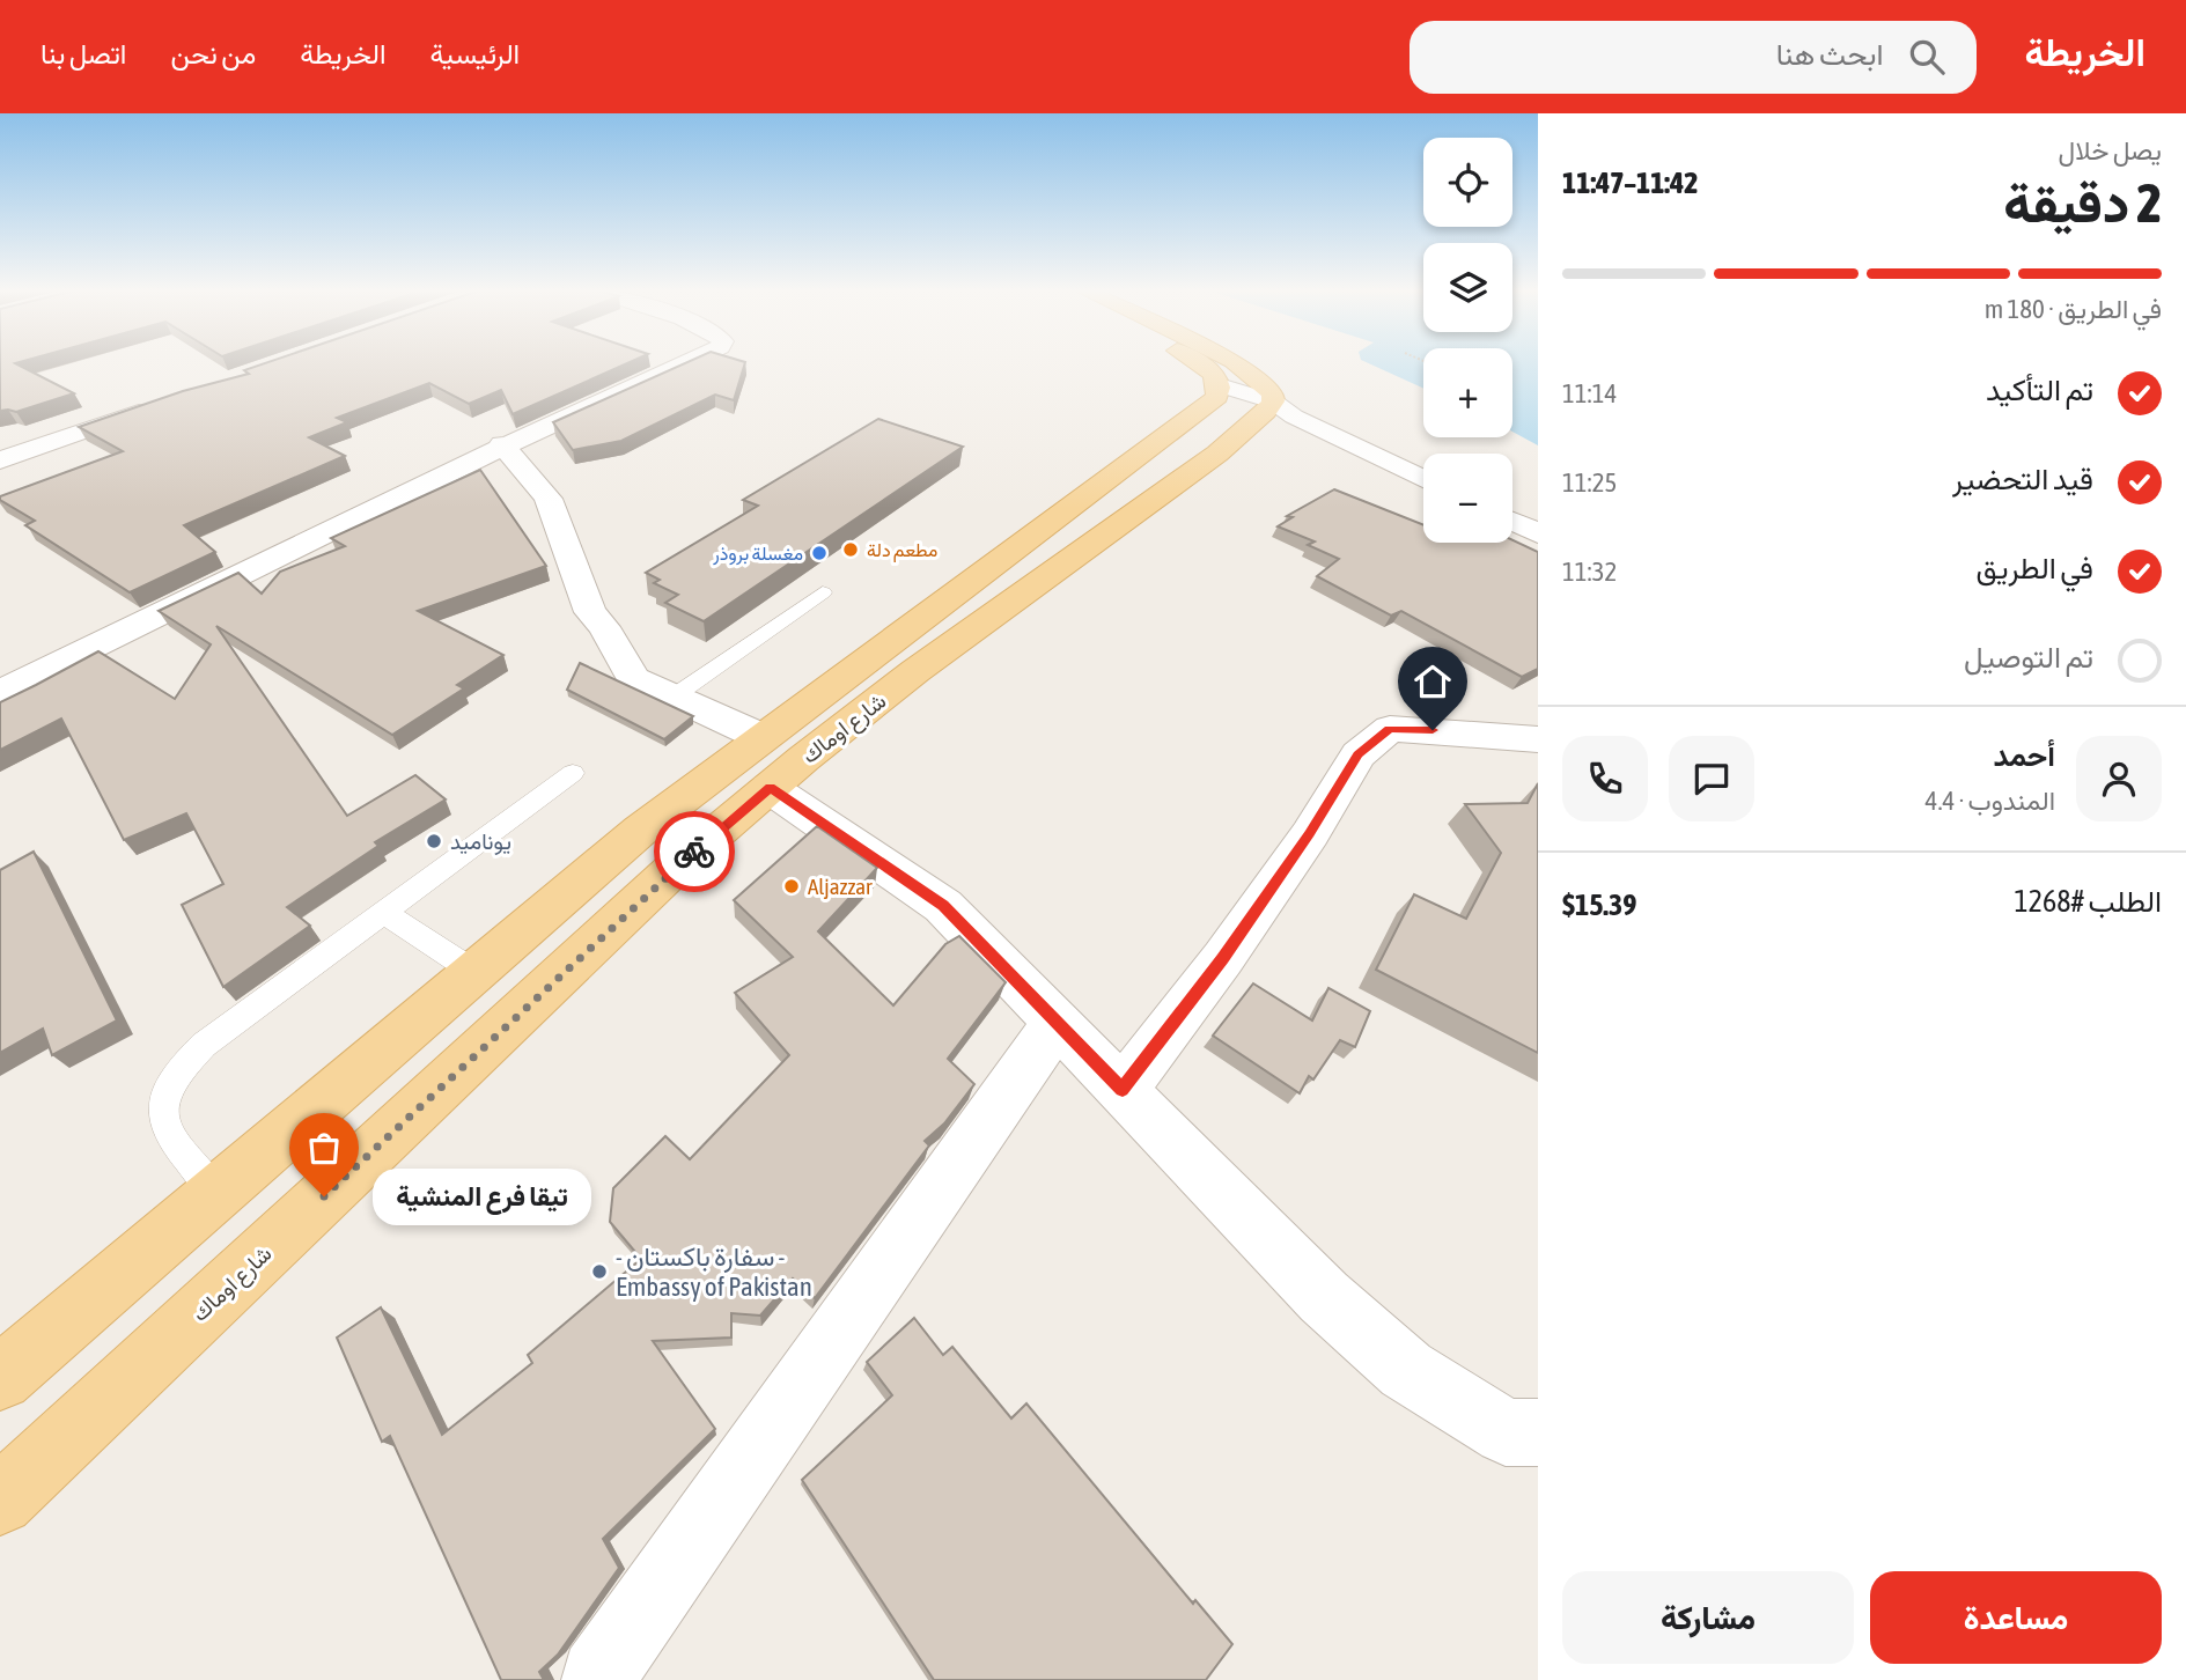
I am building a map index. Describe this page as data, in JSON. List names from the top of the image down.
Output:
{
  "streets": {
    "main road": ["شارع اوماك"]
  },
  "places": [
    "مطعم دلة",
    "مغسلة بروذر",
    "يوناميد",
    "Aljazzar",
    "تيقا فرع المنشية",
    "- سفارة باكستان - Embassy of Pakistan"
  ],
  "page": {
    "header": "الخريطة",
    "search": "ابحث هنا",
    "nav": [
      "الرئيسية",
      "الخريطة",
      "من نحن",
      "اتصل بنا"
    ],
    "heading": ["2 دقيقة", "يصل خلال", "11:42–11:47"],
    "panel": [
      "أحمد",
      "المندوب · 4.4",
      "الطلب #1268",
      "$15.39"
    ],
    "map_buttons": ["+", "−"],
    "bar": "في الطريق · 180 m",
    "list": [
      ["تم التأكيد", "11:14"],
      ["قيد التحضير", "11:25"],
      ["في الطريق", "11:32"],
      "تم التوصيل"
    ],
    "bubble": "تيقا فرع المنشية",
    "buttons": ["مساعدة", "مشاركة"]
  }
}
